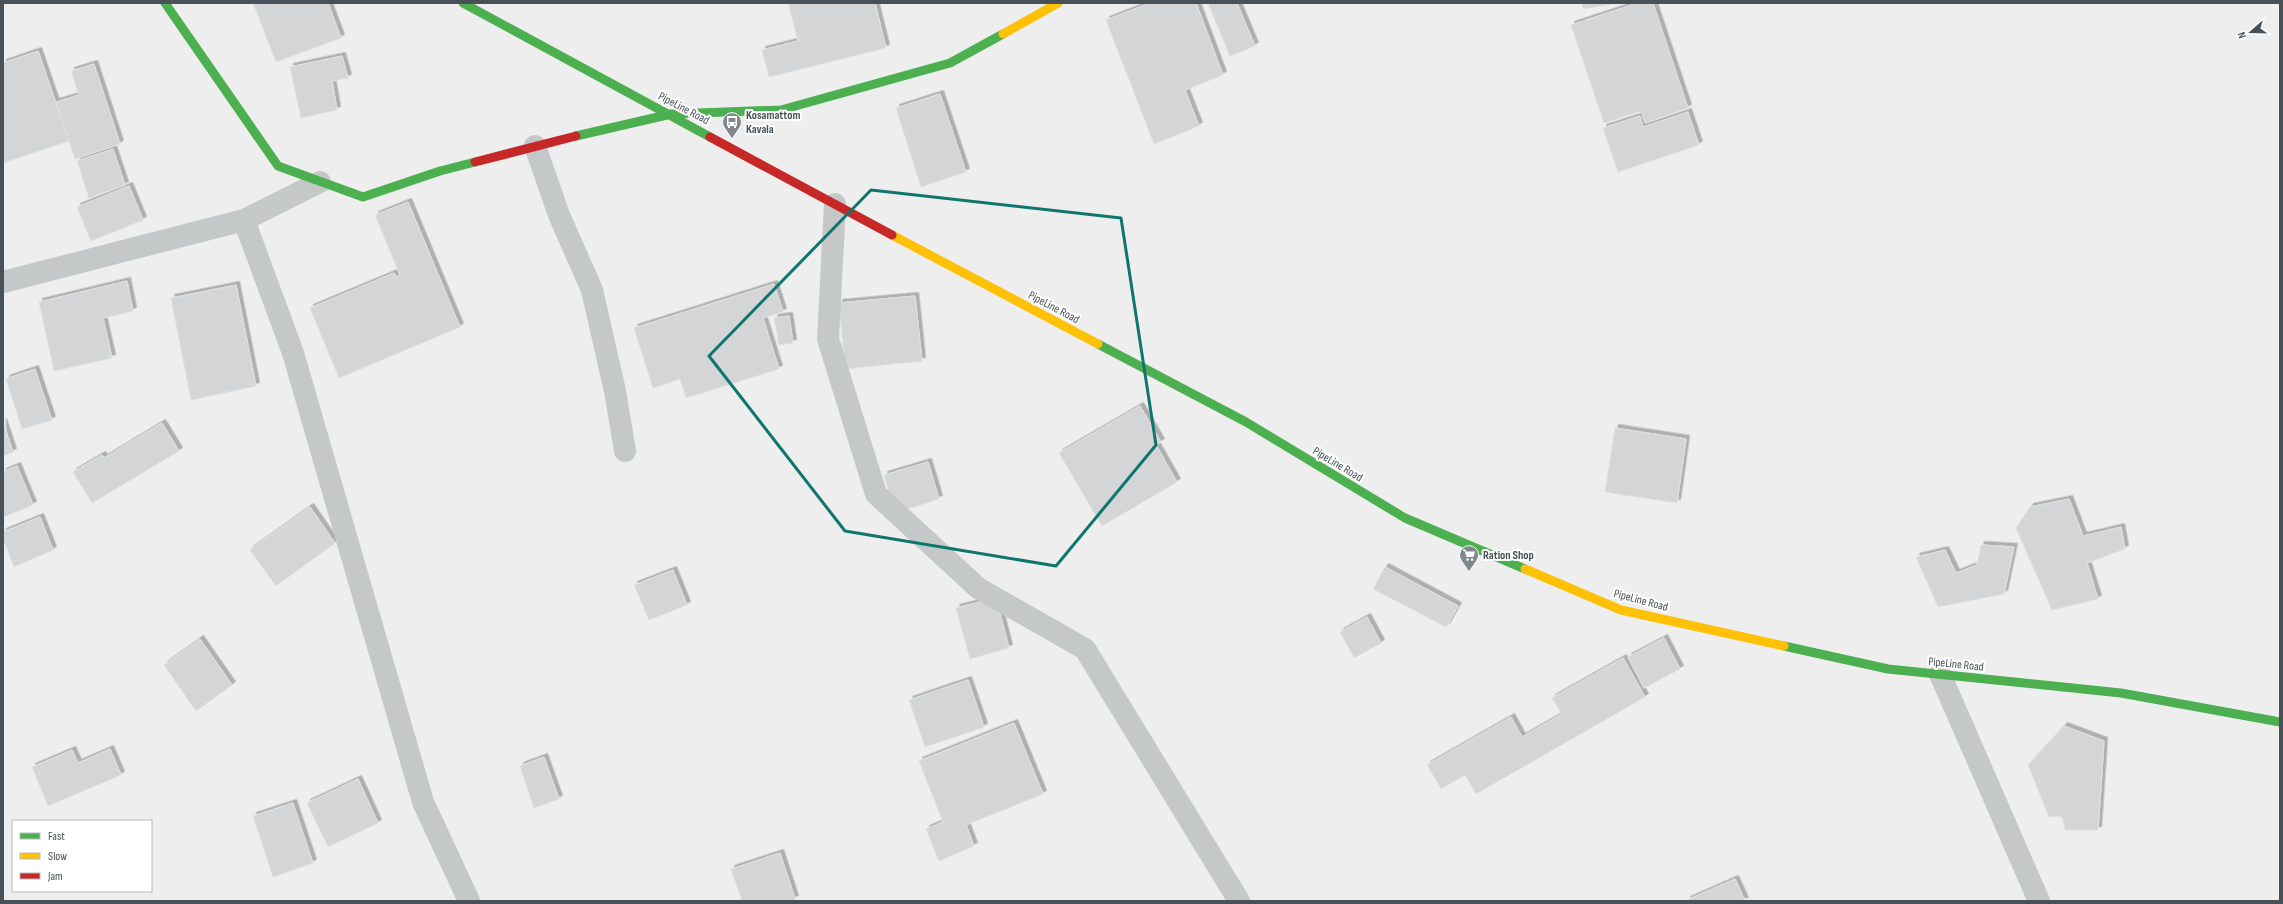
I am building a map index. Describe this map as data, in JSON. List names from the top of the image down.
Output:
{
  "streets": {
    "street": ["PipeLine Road"]
  },
  "places": {
    "bus stop": ["Kosamattom Kavala"],
    "supermarket": ["Ration Shop"]
  },
  "legend": ["Fast", "Slow", "Jam"],
  "north": "left"
}
